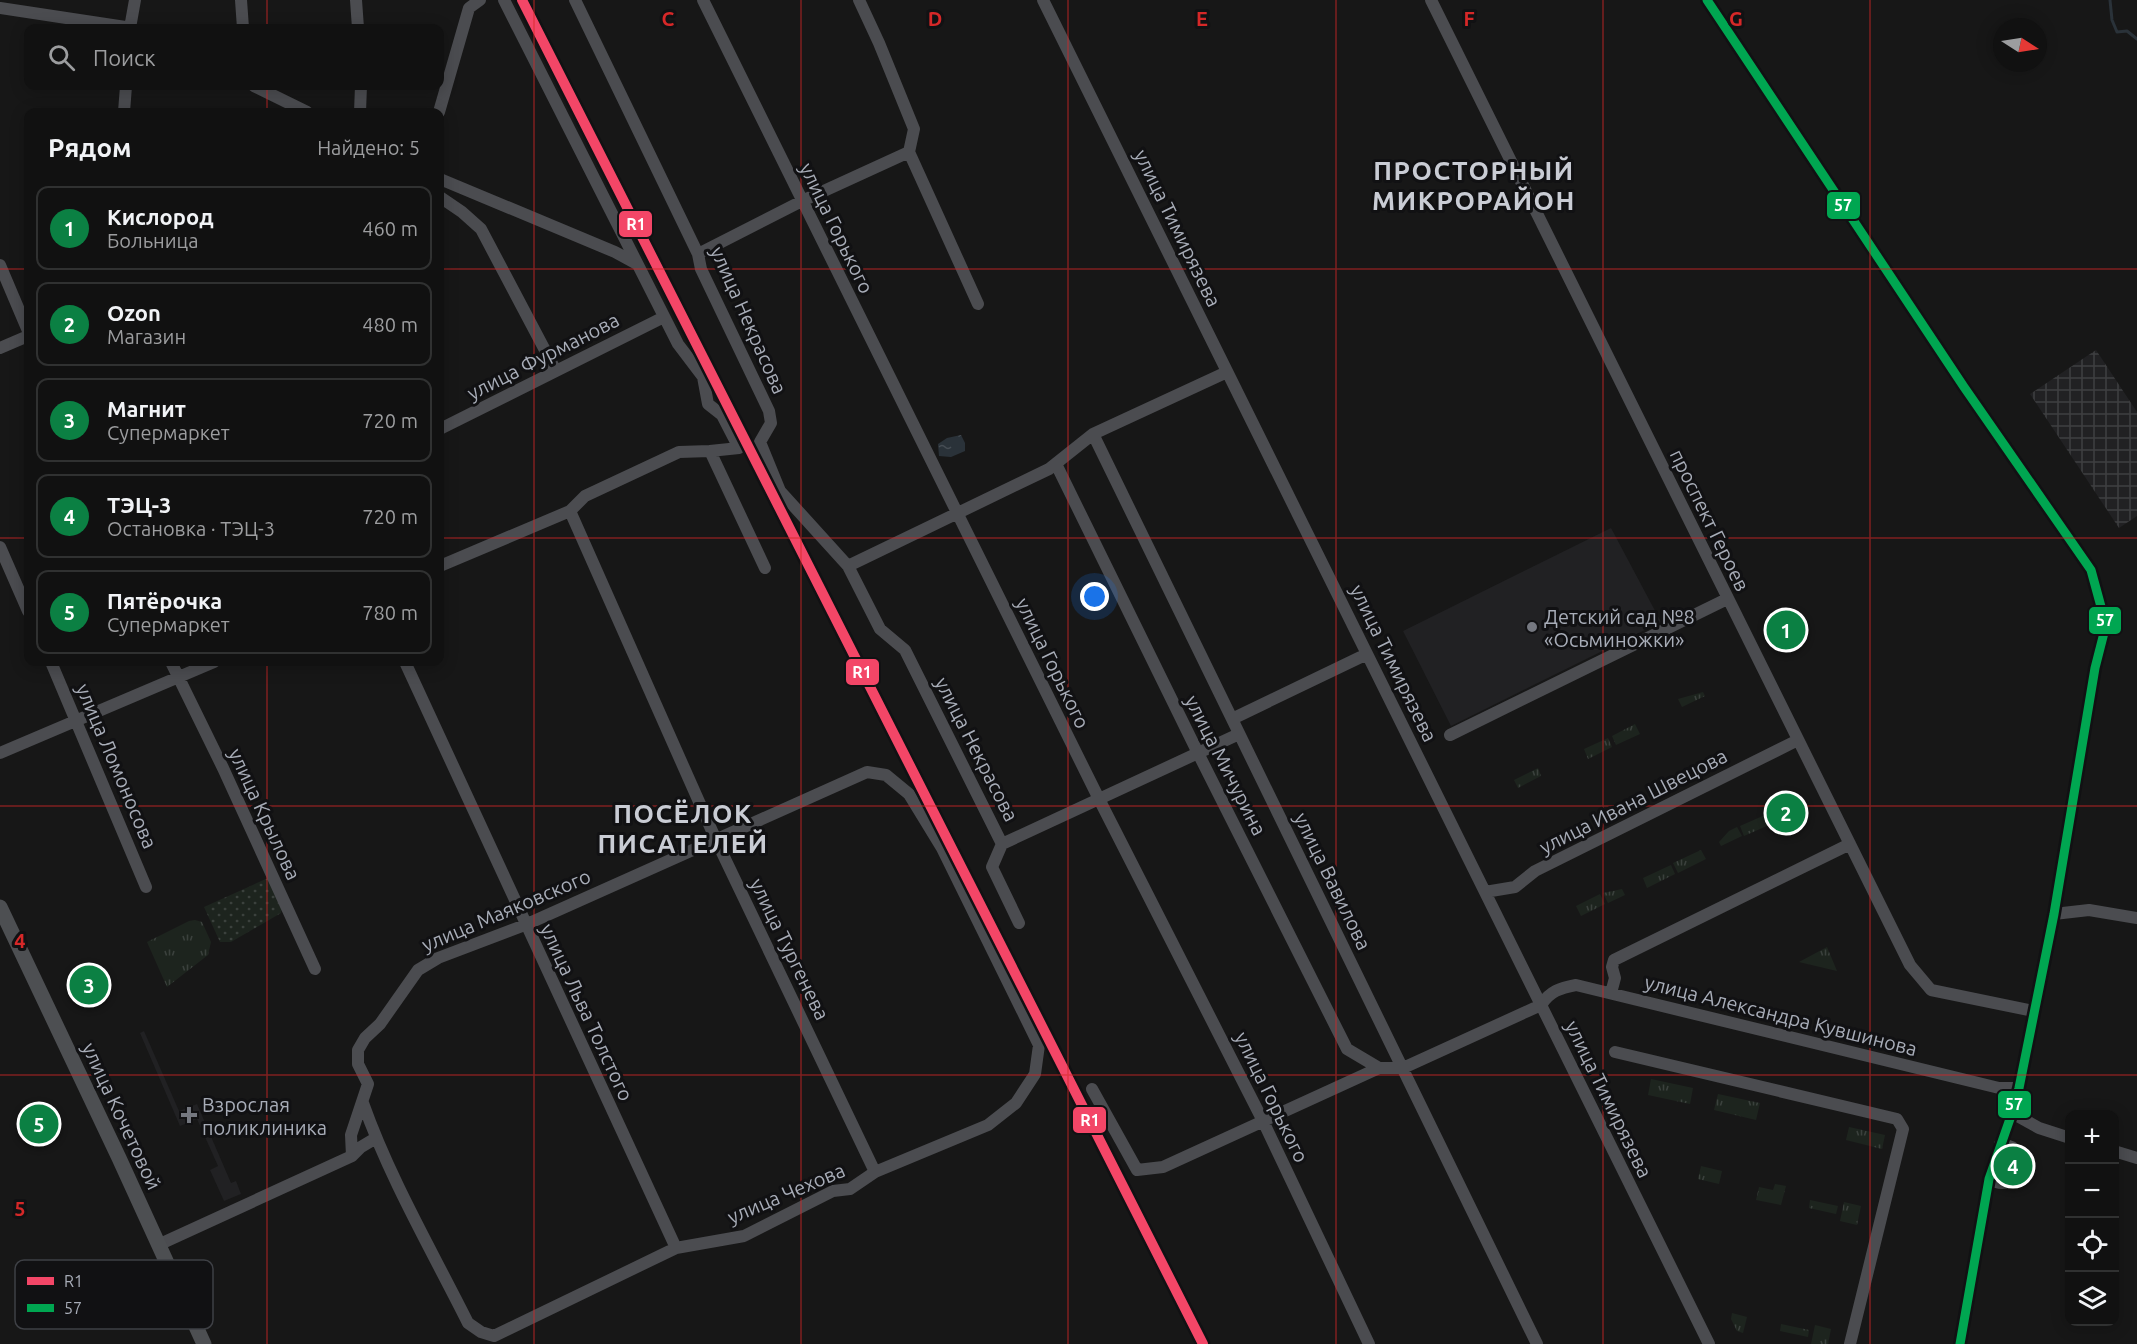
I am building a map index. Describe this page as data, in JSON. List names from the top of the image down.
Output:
{
  "streets": {
    "main road": ["улица Кочетовой"],
    "street": [
      "улица Горького",
      "улица Тимирязева",
      "улица Некрасова",
      "улица Фурманова",
      "проспект Героев",
      "улица Мичурина",
      "улица Ломоносова",
      "улица Ивана Швецова",
      "улица Крылова",
      "улица Вавилова",
      "улица Маяковского",
      "улица Тургенева",
      "улица Льва Толстого",
      "улица Александра Кувшинова",
      "улица Чехова"
    ]
  },
  "crossings": [
    ["улица Тимирязева", "улица Ивана Швецова"],
    ["улица Тимирязева", "улица Александра Кувшинова"],
    ["проспект Героев", "улица Ивана Швецова"],
    ["улица Вавилова", "улица Александра Кувшинова"],
    ["улица Маяковского", "улица Тургенева"],
    ["улица Маяковского", "улица Льва Толстого"],
    ["улица Маяковского", "улица Чехова"],
    ["улица Тургенева", "улица Чехова"],
    ["улица Льва Толстого", "улица Чехова"]
  ],
  "districts": ["ПРОСТОРНЫЙ МИКРОРАЙОН", "ПОСЁЛОК ПИСАТЕЛЕЙ"],
  "places": {
    "other": ["Детский сад №8 «Осьминожки»"],
    "health": ["Взрослая поликлиника"]
  },
  "lines": ["transit line R1", "transit line 57"],
  "legend": ["R1", "57"],
  "north": "right",
  "page": {
    "search": "Поиск",
    "heading": ["Рядом", "Найдено: 5"],
    "list": [
      {
        "mark": "1",
        "name": "Кислород",
        "note": "Больница",
        "value": "460 m"
      },
      {
        "mark": "2",
        "name": "Ozon",
        "note": "Магазин",
        "value": "480 m"
      },
      {
        "mark": "3",
        "name": "Магнит",
        "note": "Супермаркет",
        "value": "720 m"
      },
      {
        "mark": "4",
        "name": "ТЭЦ-3",
        "note": "Остановка · ТЭЦ-3",
        "value": "720 m"
      },
      {
        "mark": "5",
        "name": "Пятёрочка",
        "note": "Супермаркет",
        "value": "780 m"
      }
    ],
    "pins": [
      "1",
      "2",
      "3",
      "5",
      "4"
    ],
    "map_buttons": ["+", "−"]
  },
  "grid": {
    "columns": [
      "C",
      "D",
      "E",
      "F",
      "G"
    ],
    "rows": ["4", "5"]
  }
}
